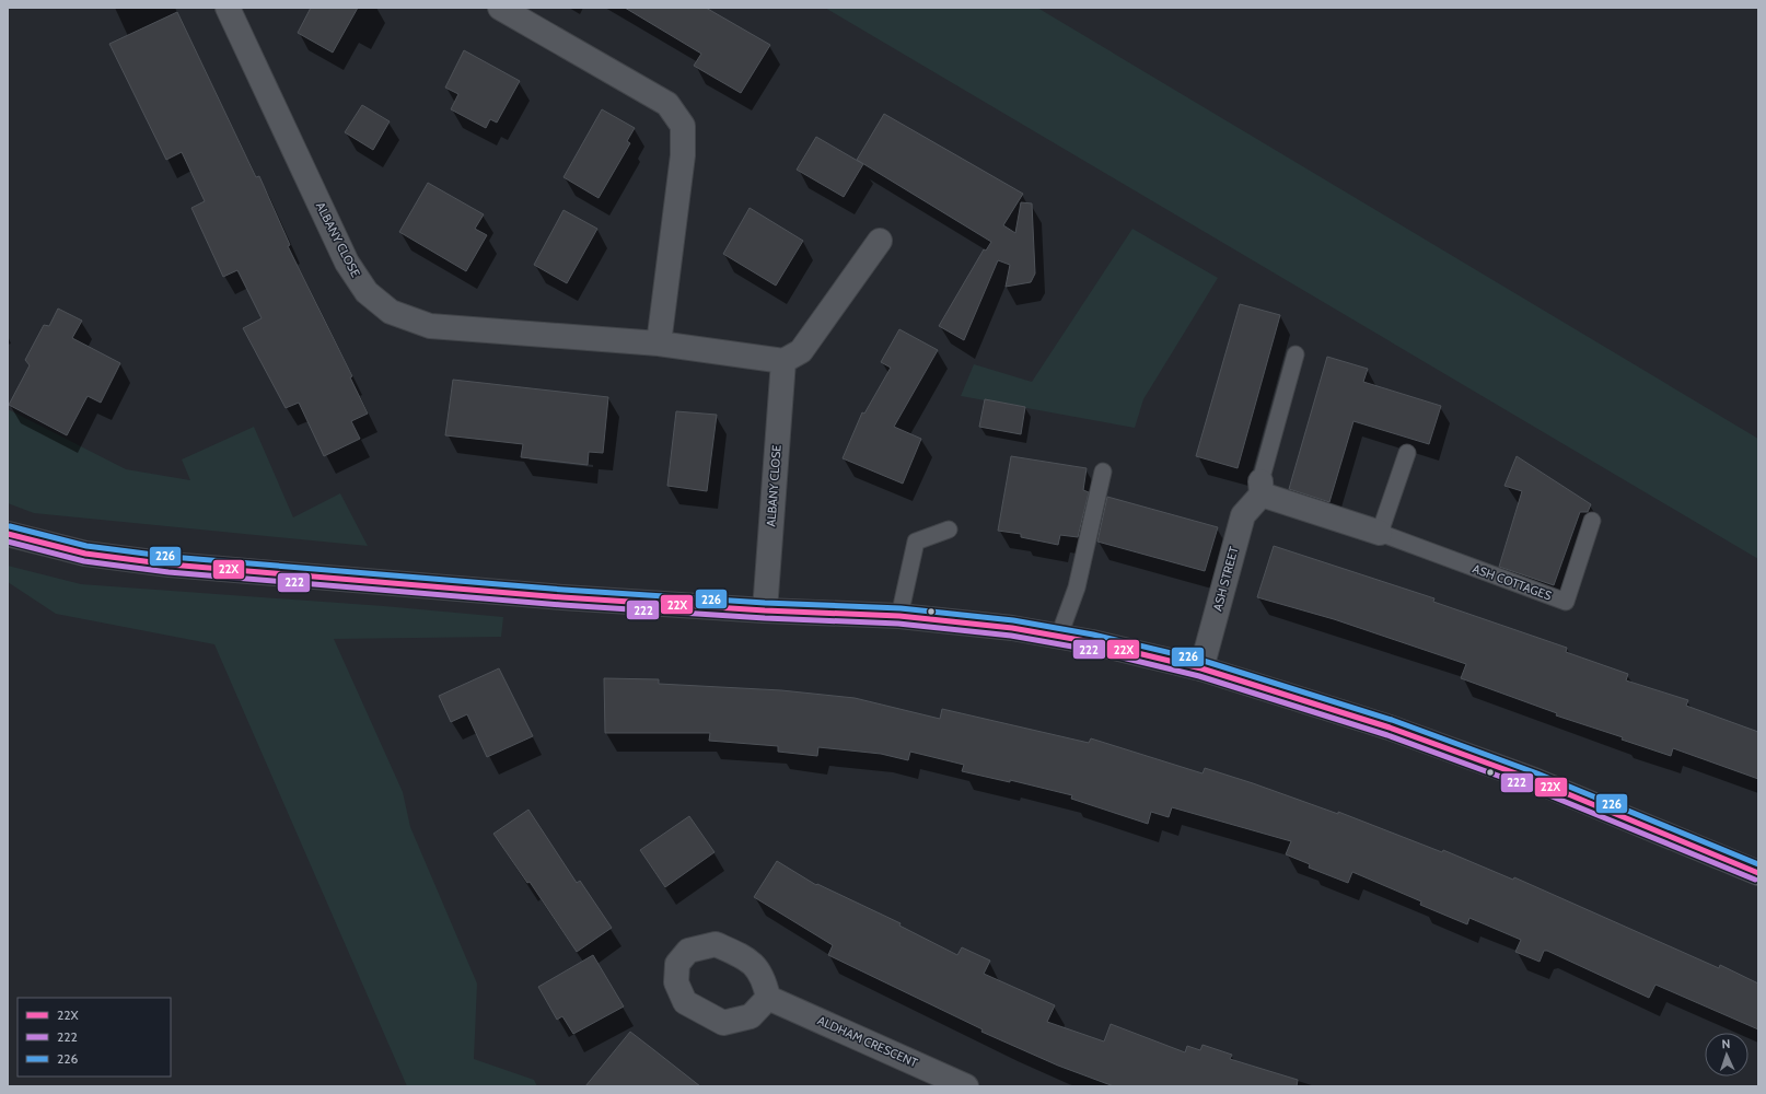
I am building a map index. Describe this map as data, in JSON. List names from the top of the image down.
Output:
{
  "streets": {
    "street": ["ALBANY CLOSE", "ASH STREET", "ALDHAM CRESCENT"],
    "lane": ["ASH COTTAGES"]
  },
  "lines": ["transit line 226", "transit line 22X", "transit line 222"],
  "legend": ["22X", "222", "226"],
  "north": "top"
}
